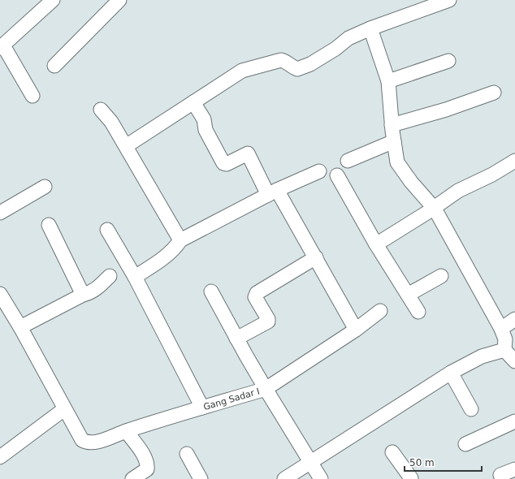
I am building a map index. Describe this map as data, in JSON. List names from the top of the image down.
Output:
{
  "streets": {
    "street": ["Gang Sadar I"]
  },
  "scale_bar": "50 m"
}
